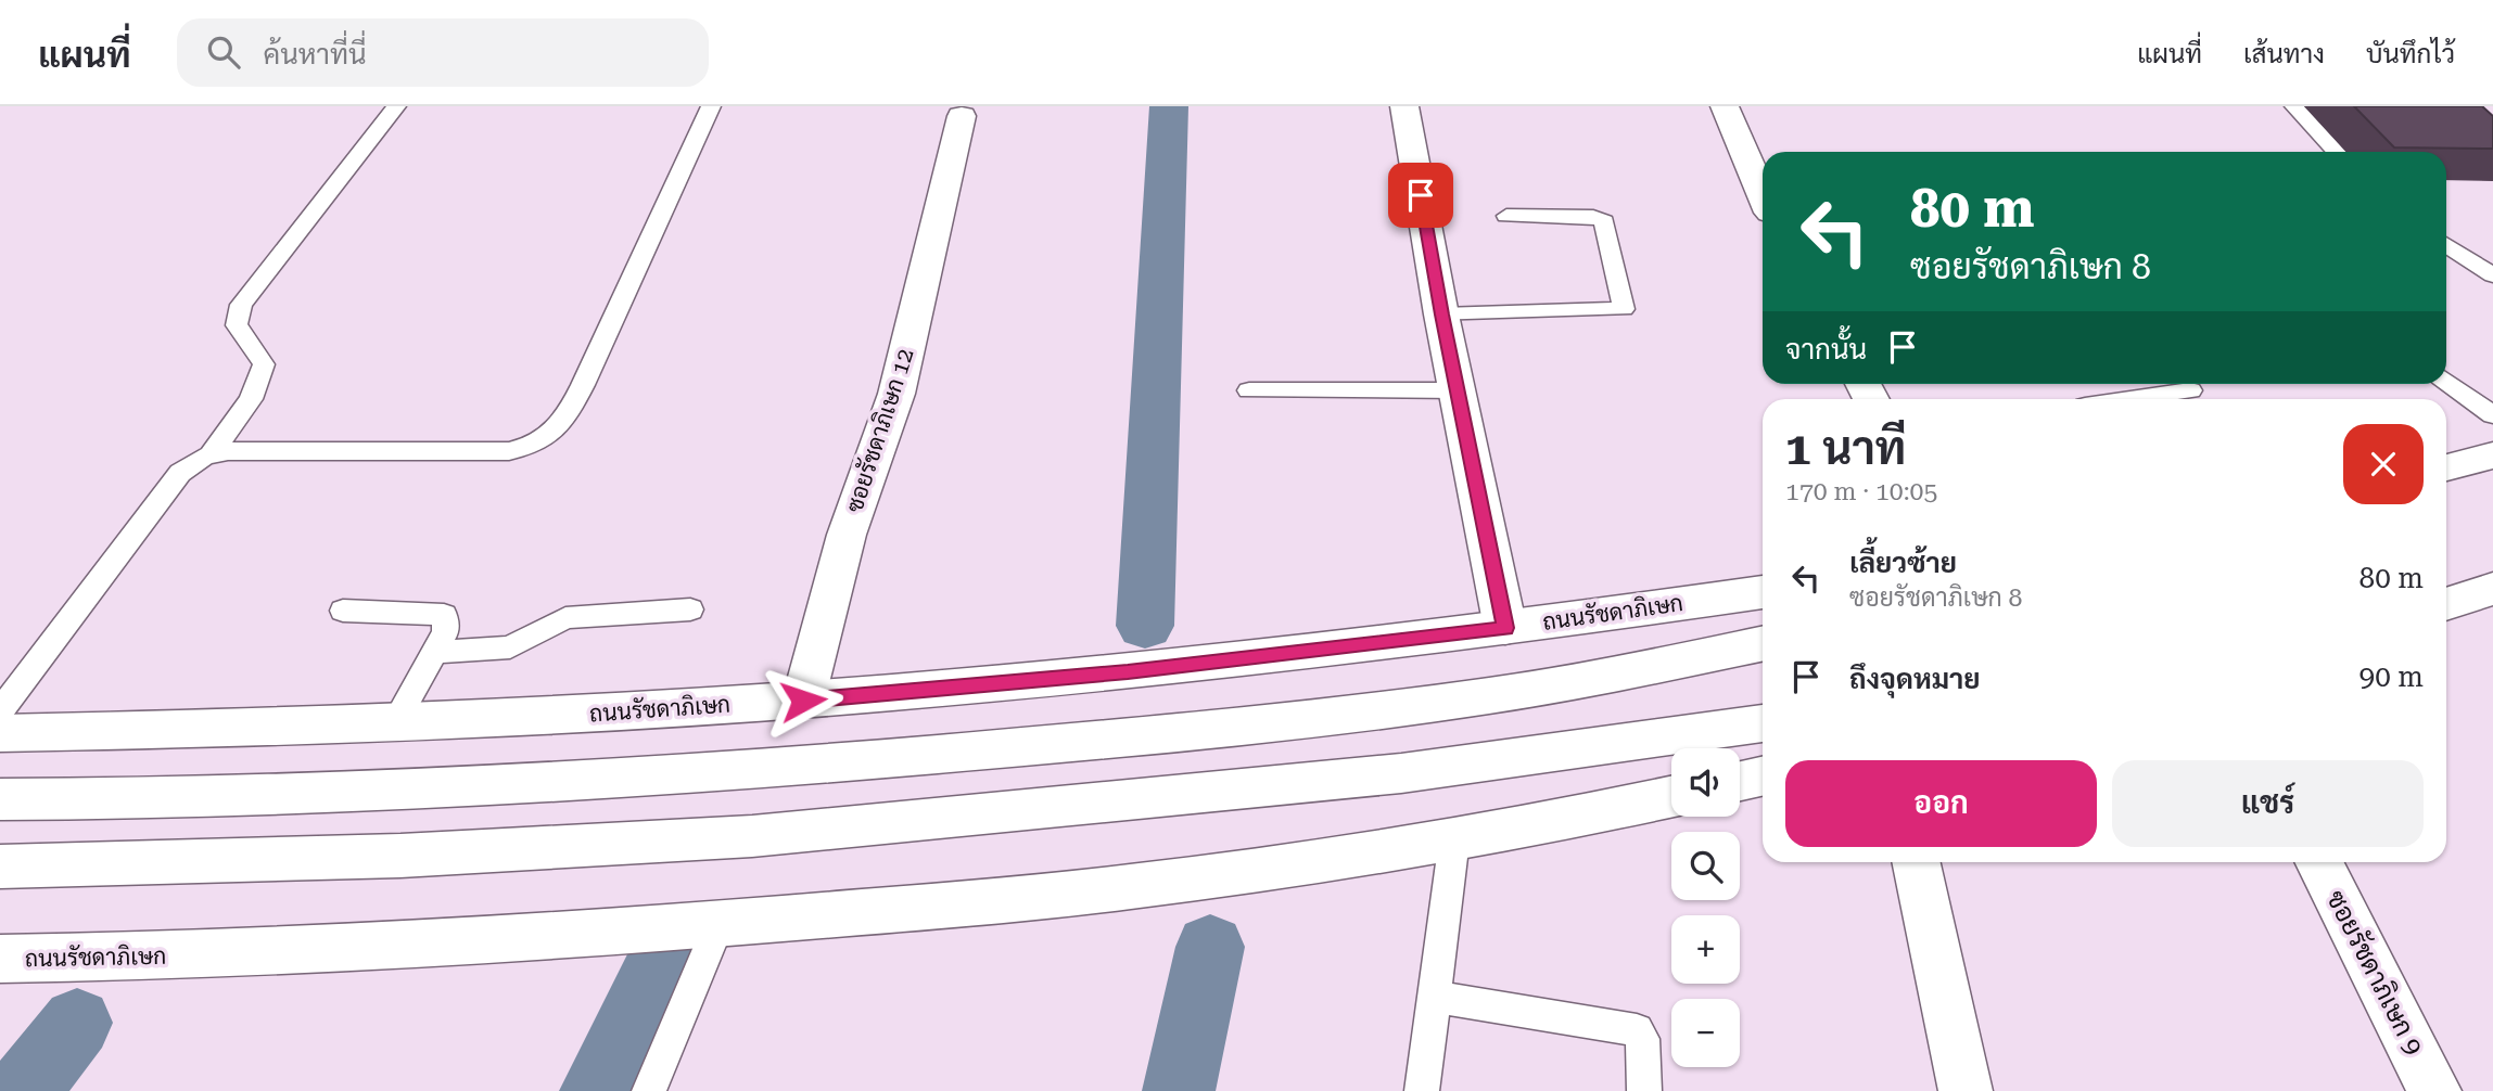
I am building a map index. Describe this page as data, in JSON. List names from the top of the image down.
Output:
{
  "streets": {
    "main road": ["ซอยรัชดาภิเษก 12", "ถนนรัชดาภิเษก", "ซอยรัชดาภิเษก 9"]
  },
  "crossings": [
    ["ซอยรัชดาภิเษก 12", "ถนนรัชดาภิเษก"]
  ],
  "page": {
    "header": "แผนที่",
    "search": "ค้นหาที่นี่",
    "nav": ["แผนที่", "เส้นทาง", "บันทึกไว้"],
    "turn": ["80 m", "ซอยรัชดาภิเษก 8"],
    "then": "จากนั้น",
    "heading": ["1 นาที", "170 m · 10:05"],
    "list": [
      {
        "name": "เลี้ยวซ้าย",
        "note": "ซอยรัชดาภิเษก 8",
        "value": "80 m"
      },
      {
        "name": "ถึงจุดหมาย",
        "value": "90 m"
      }
    ],
    "buttons": ["ออก", "แชร์"],
    "map_buttons": ["+", "−"]
  }
}
